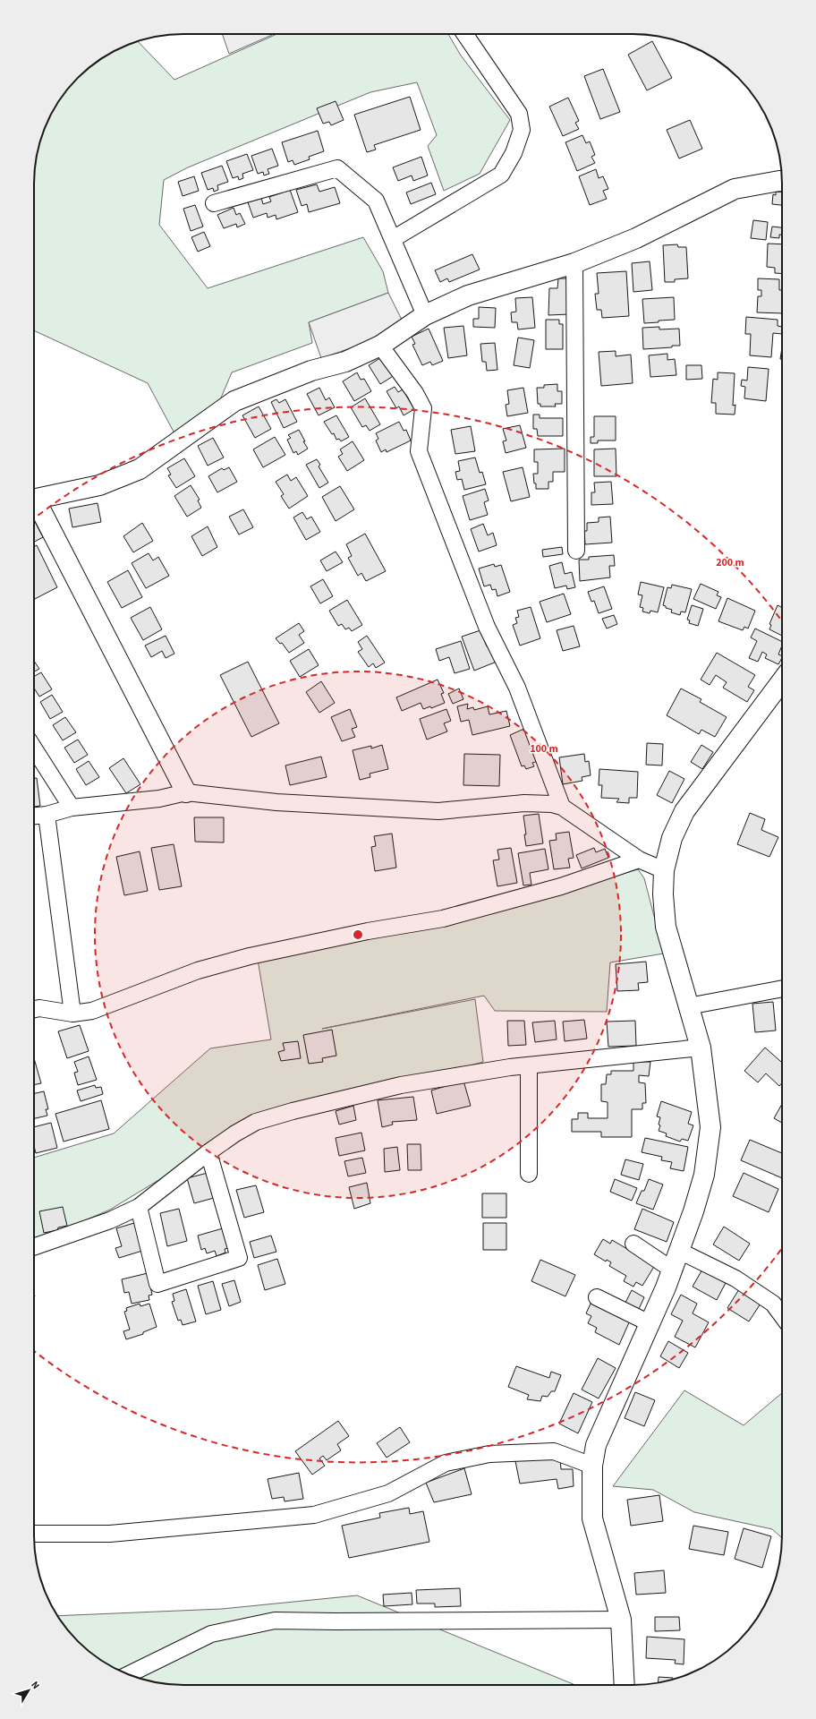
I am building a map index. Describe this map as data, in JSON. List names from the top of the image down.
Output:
{
  "north": "top right",
  "rings": ["200 m", "100 m"]
}
